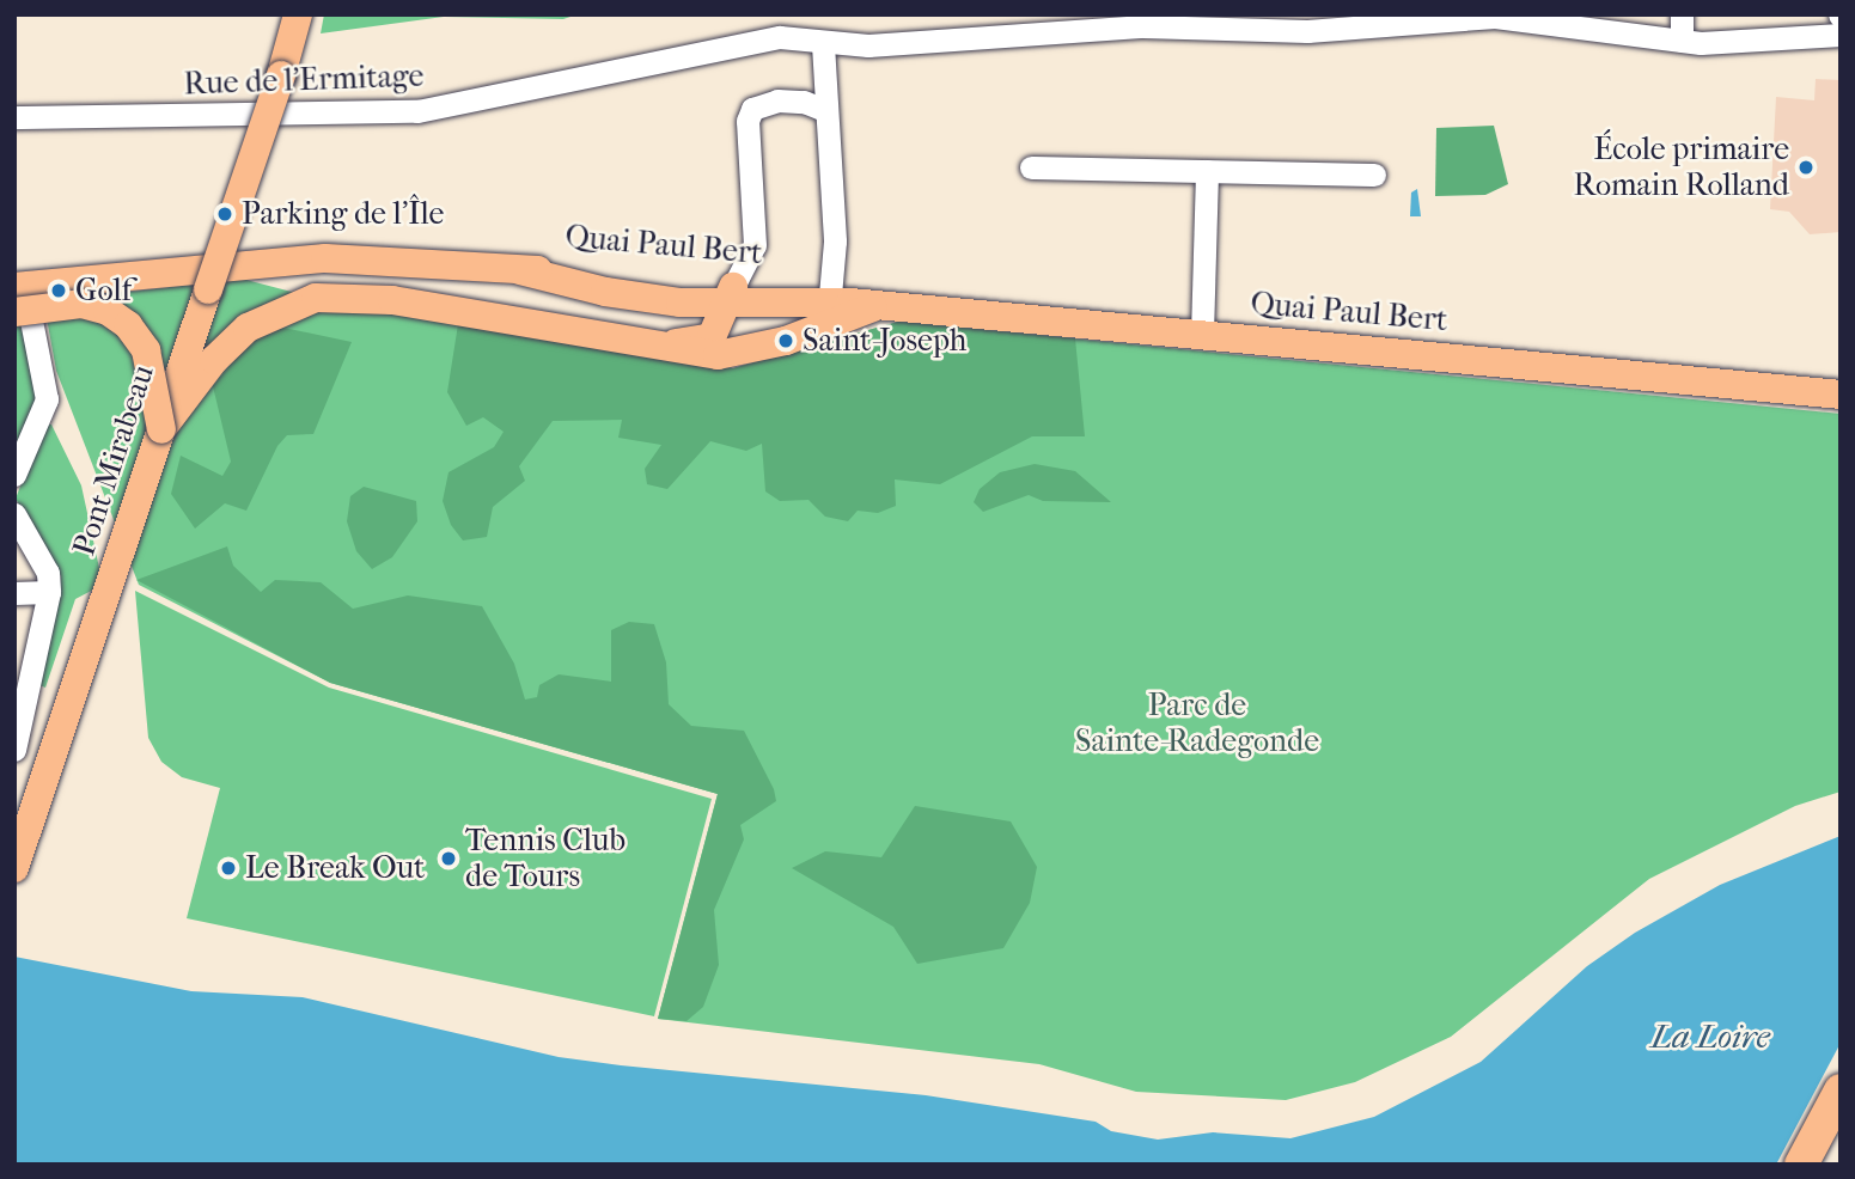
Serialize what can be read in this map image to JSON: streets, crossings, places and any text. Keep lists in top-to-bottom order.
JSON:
{
  "streets": {
    "main road": ["Quai Paul Bert", "Pont Mirabeau"],
    "street": ["Rue de l'Ermitage"]
  },
  "water": ["La Loire"],
  "parks": ["Parc de Sainte-Radegonde"],
  "places": [
    "École primaire Romain Rolland",
    "Parking de l'Île",
    "Golf",
    "Saint-Joseph",
    "Tennis Club de Tours",
    "Le Break Out"
  ]
}
